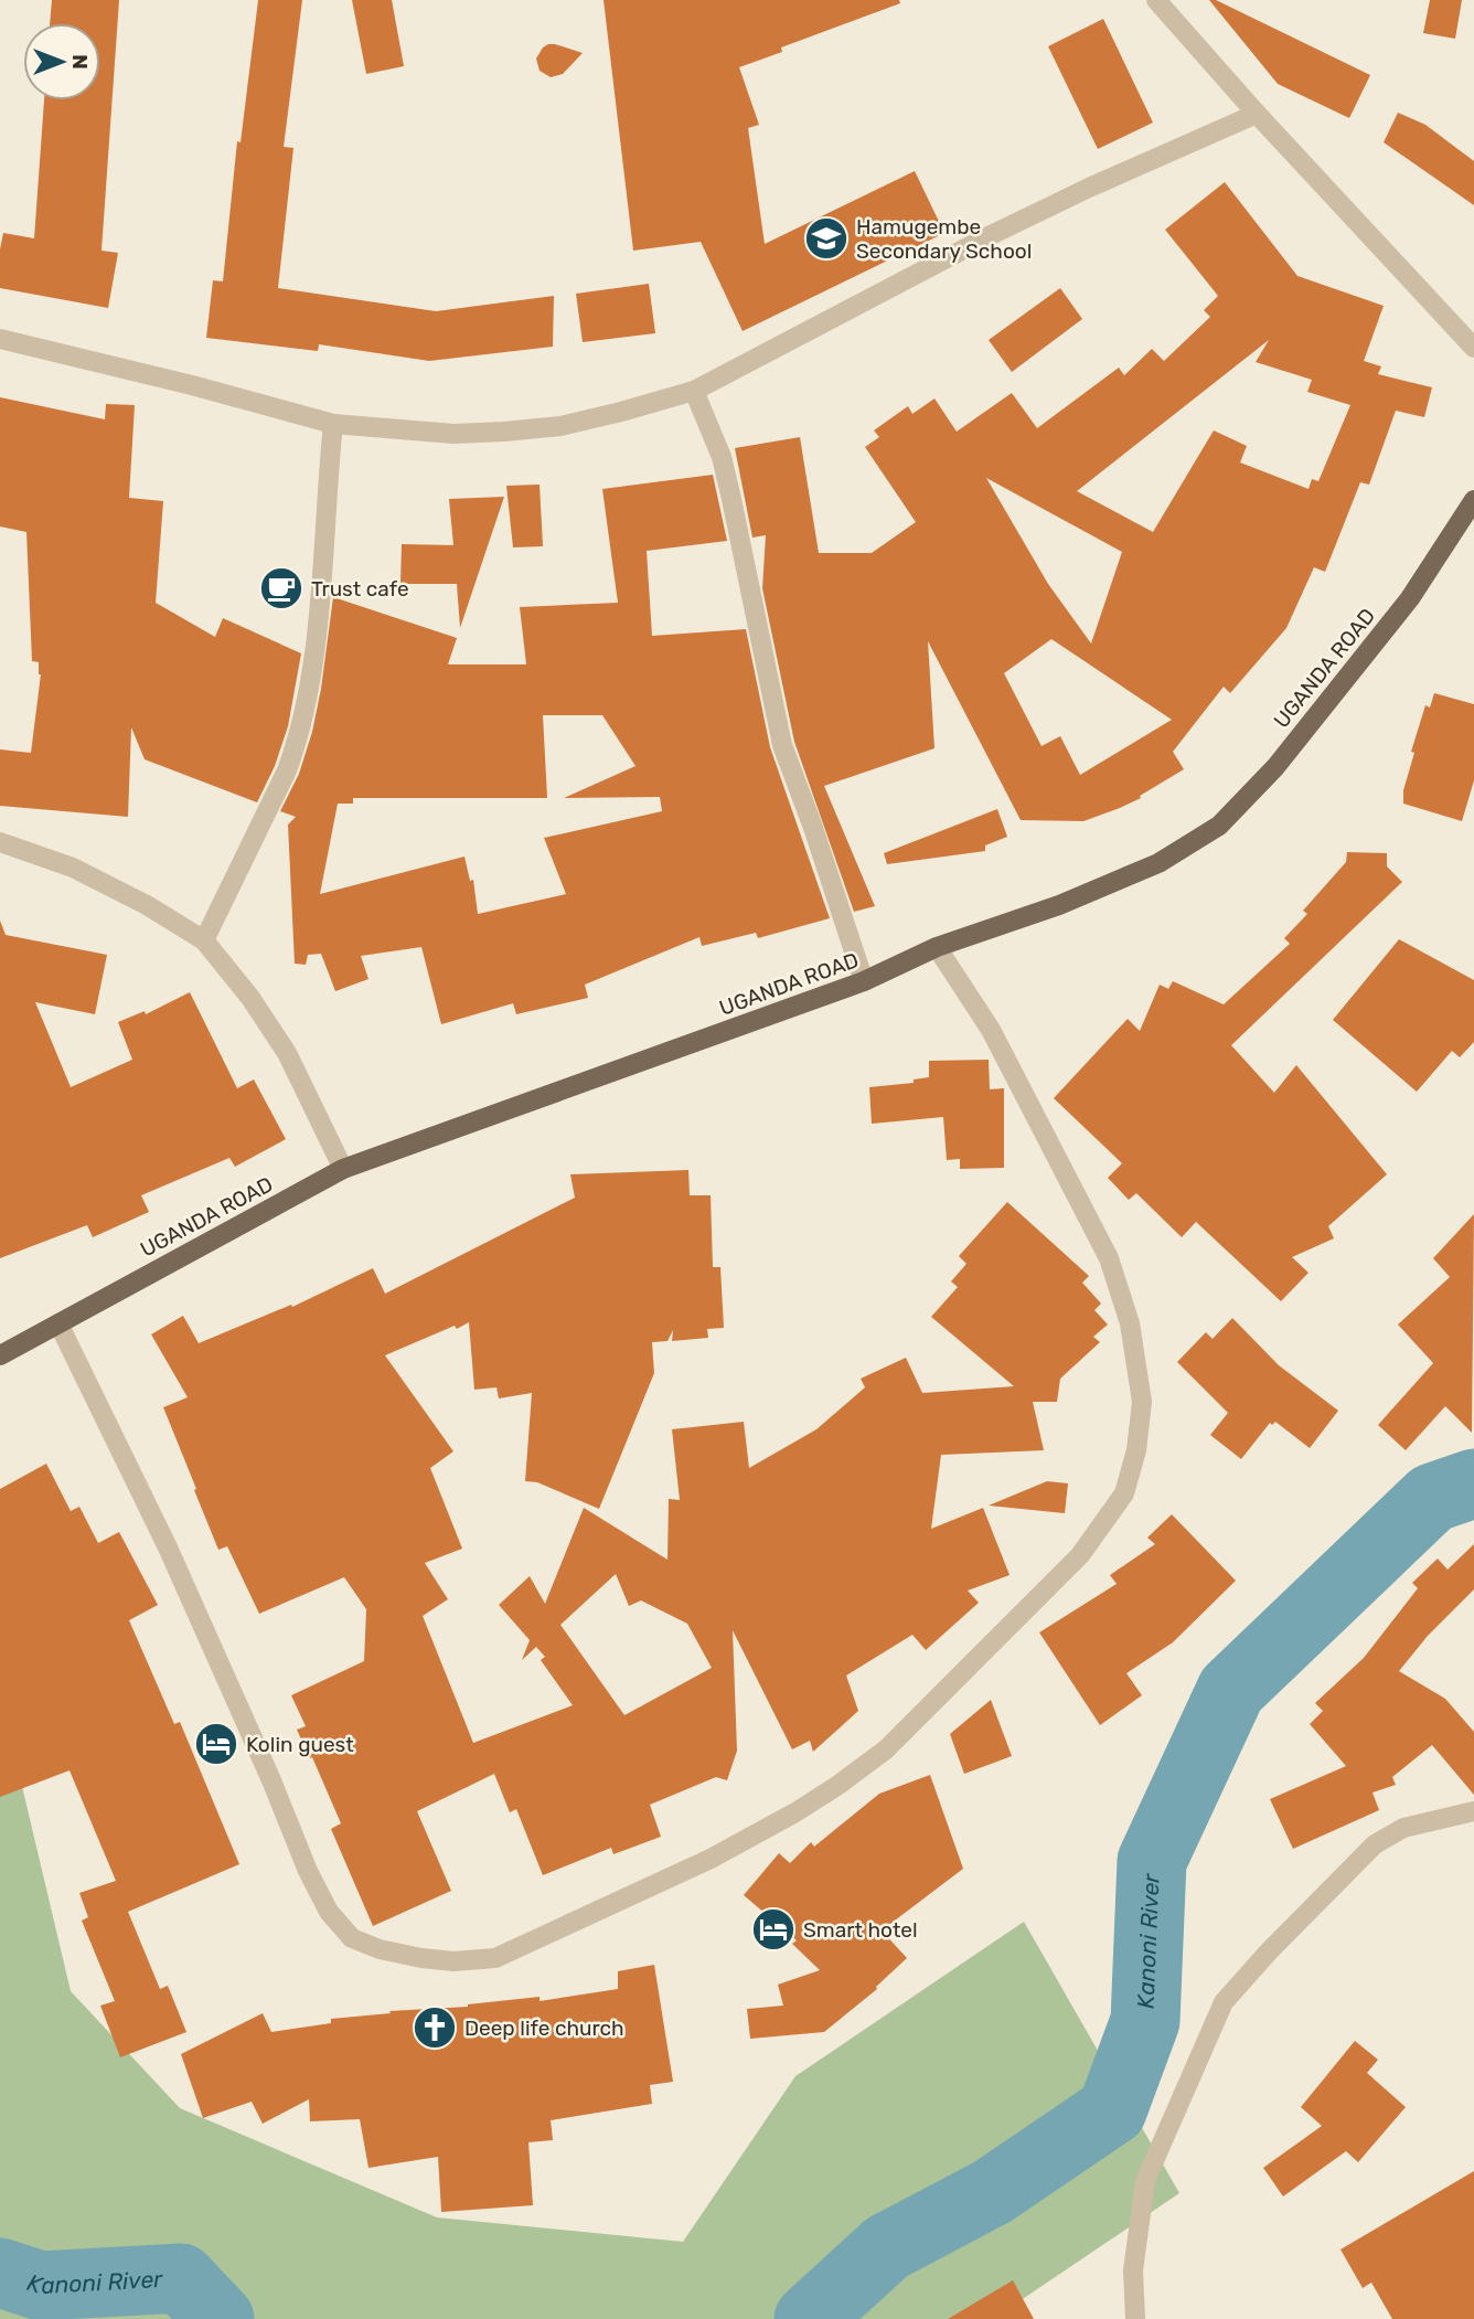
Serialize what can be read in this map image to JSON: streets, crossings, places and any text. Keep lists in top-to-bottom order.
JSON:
{
  "streets": {
    "main road": ["UGANDA ROAD"]
  },
  "water": ["Kanoni River"],
  "places": {
    "school or university": ["Hamugembe Secondary School"],
    "cafe": ["Trust cafe"],
    "hotel": ["Kolin guest", "Smart hotel"],
    "church": ["Deep life church"]
  },
  "north": "right"
}
